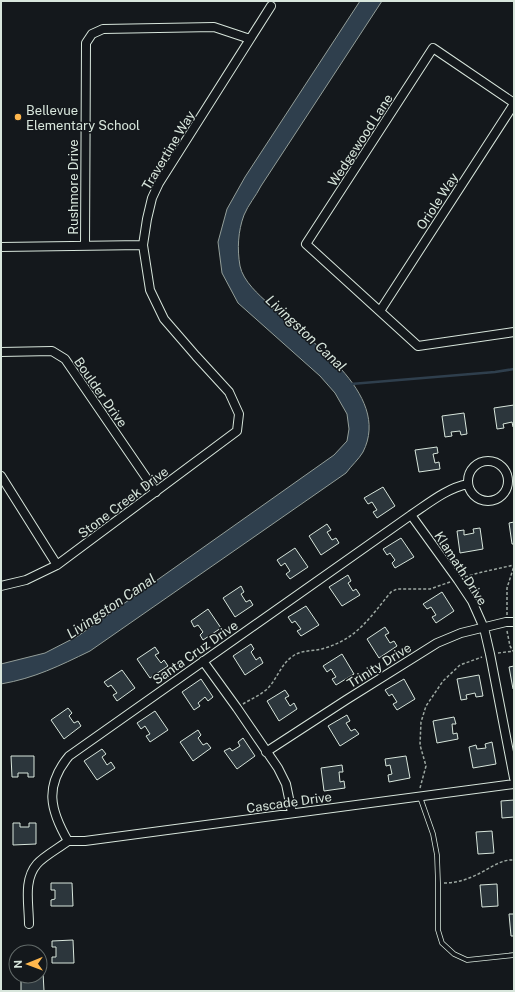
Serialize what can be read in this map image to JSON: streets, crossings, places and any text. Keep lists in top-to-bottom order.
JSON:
{
  "streets": {
    "street": [
      "Wedgewood Lane",
      "Travertine Way",
      "Rushmore Drive",
      "Oriole Way",
      "Boulder Drive",
      "Stone Creek Drive",
      "Klamath Drive",
      "Santa Cruz Drive",
      "Trinity Drive",
      "Cascade Drive"
    ]
  },
  "crossings": [
    ["Wedgewood Lane", "Oriole Way"],
    ["Travertine Way", "Rushmore Drive"],
    ["Travertine Way", "Stone Creek Drive"],
    ["Boulder Drive", "Stone Creek Drive"],
    ["Klamath Drive", "Santa Cruz Drive"],
    ["Klamath Drive", "Trinity Drive"],
    ["Santa Cruz Drive", "Cascade Drive"]
  ],
  "water": ["Livingston Canal"],
  "places": ["Bellevue Elementary School"],
  "north": "left"
}
